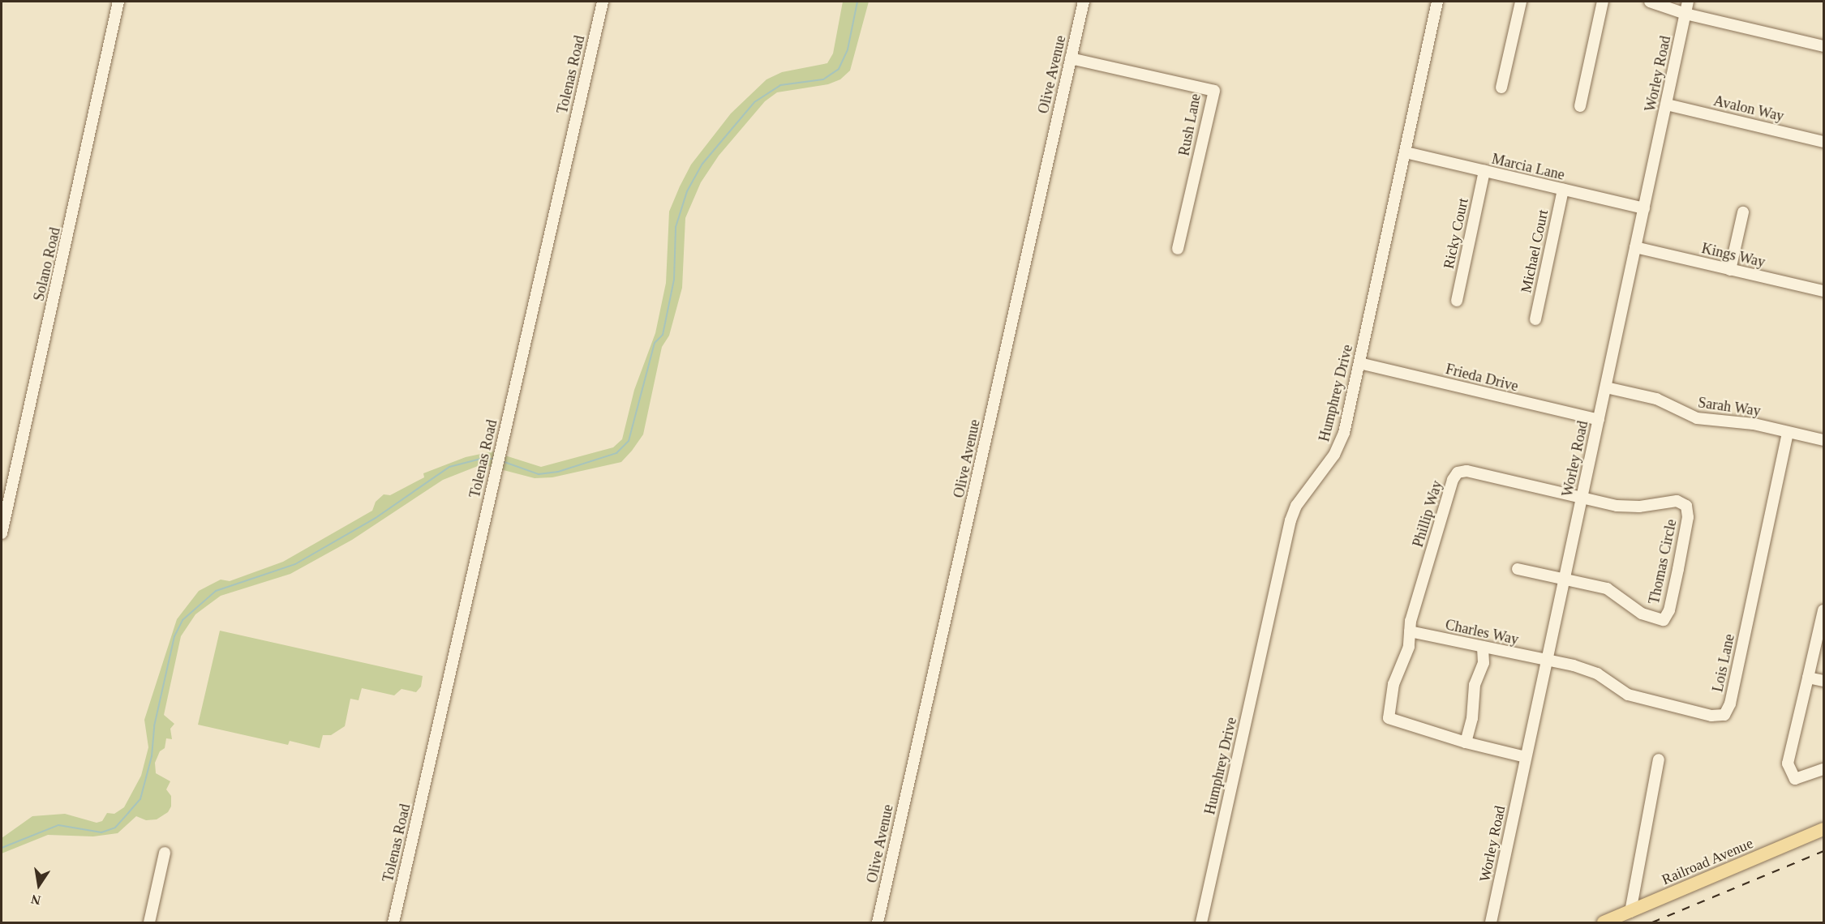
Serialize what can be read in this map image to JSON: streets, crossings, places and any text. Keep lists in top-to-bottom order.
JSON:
{
  "streets": {
    "main road": ["Railroad Avenue"],
    "street": [
      "Worley Road",
      "Tolenas Road",
      "Olive Avenue",
      "Avalon Way",
      "Rush Lane",
      "Marcia Lane",
      "Ricky Court",
      "Michael Court",
      "Kings Way",
      "Solano Road",
      "Frieda Drive",
      "Humphrey Drive",
      "Sarah Way",
      "Phillip Way",
      "Thomas Circle",
      "Charles Way",
      "Lois Lane"
    ]
  },
  "crossings": [
    ["Worley Road", "Avalon Way"],
    ["Worley Road", "Marcia Lane"],
    ["Worley Road", "Kings Way"],
    ["Worley Road", "Frieda Drive"],
    ["Worley Road", "Sarah Way"],
    ["Worley Road", "Phillip Way"],
    ["Worley Road", "Thomas Circle"],
    ["Worley Road", "Charles Way"],
    ["Worley Road", "Lois Lane"],
    ["Olive Avenue", "Rush Lane"],
    ["Marcia Lane", "Ricky Court"],
    ["Marcia Lane", "Michael Court"],
    ["Marcia Lane", "Humphrey Drive"],
    ["Frieda Drive", "Humphrey Drive"],
    ["Sarah Way", "Lois Lane"],
    ["Phillip Way", "Thomas Circle"],
    ["Phillip Way", "Charles Way"],
    ["Charles Way", "Lois Lane"]
  ],
  "north": "bottom"
}
